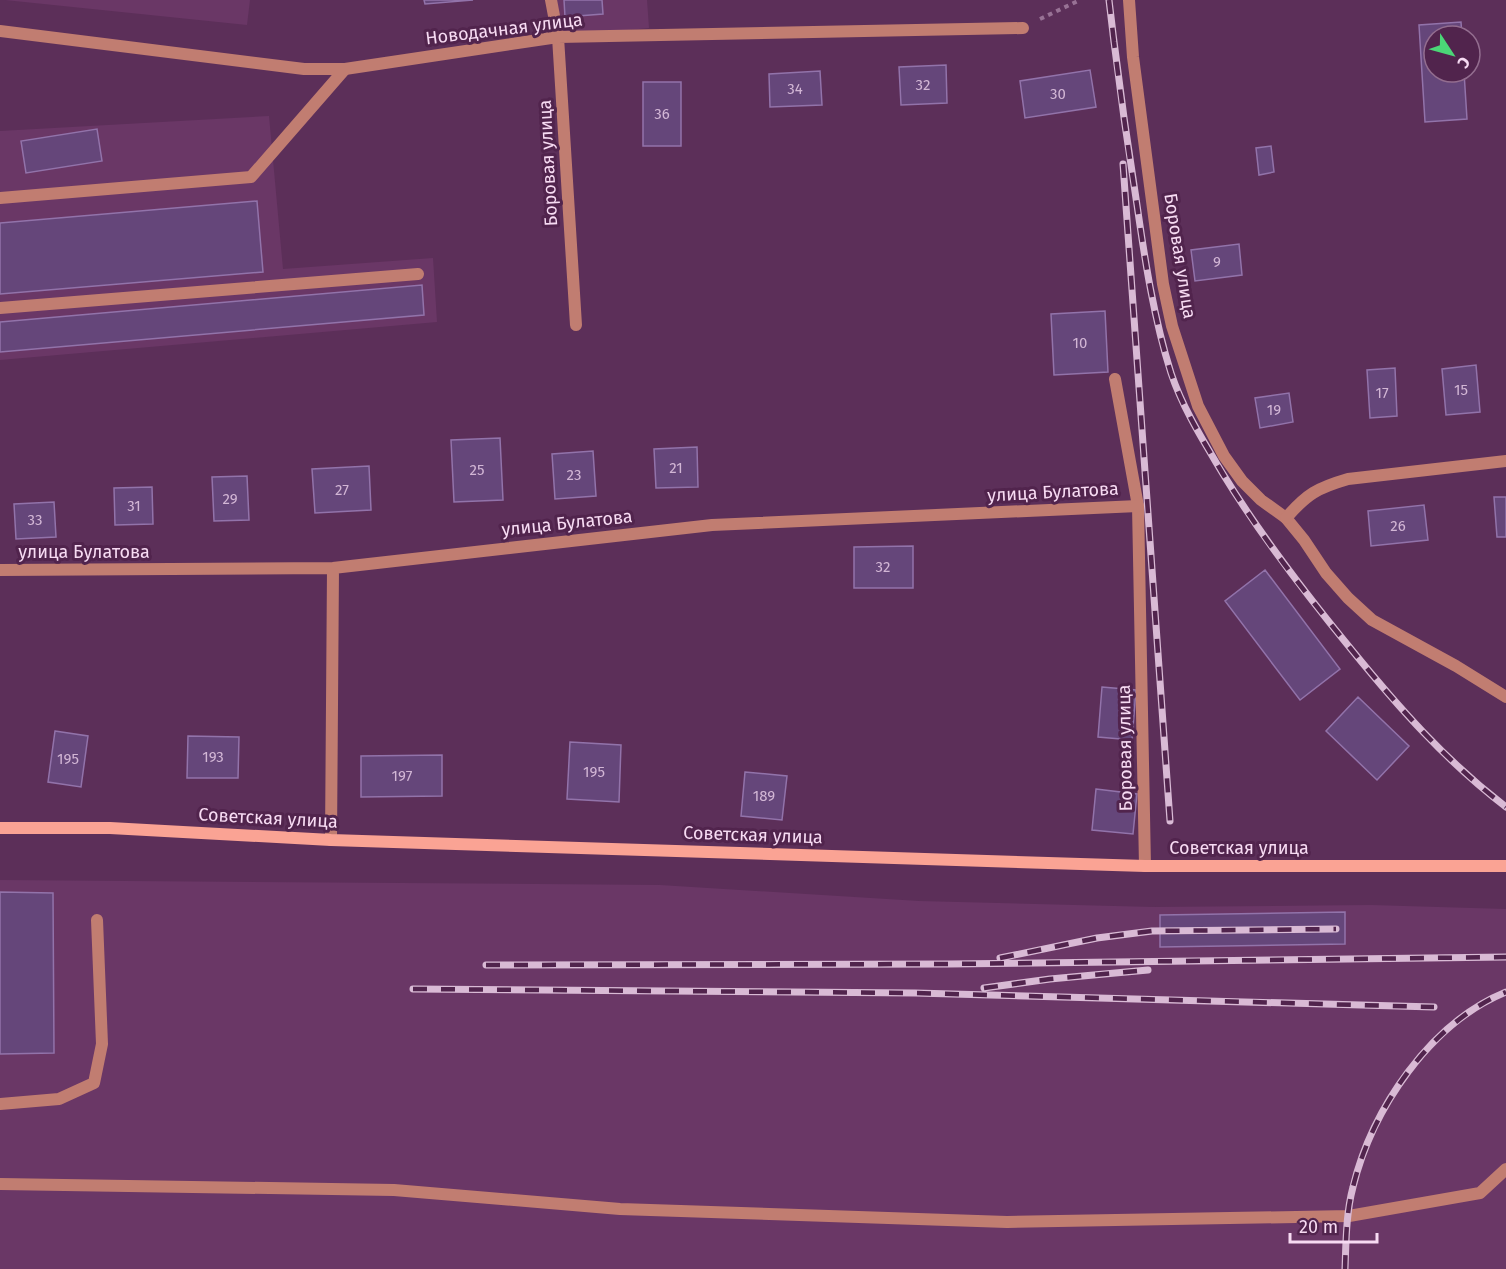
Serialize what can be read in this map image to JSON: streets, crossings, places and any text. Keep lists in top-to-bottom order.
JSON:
{
  "streets": {
    "street": [
      "Новодачная улица",
      "Боровая улица",
      "улица Булатова",
      "Советская улица"
    ]
  },
  "crossings": [
    ["Новодачная улица", "Боровая улица"],
    ["Боровая улица", "улица Булатова"],
    ["Боровая улица", "Советская улица"]
  ],
  "house_numbers": [
    "32",
    "34",
    "30",
    "36",
    "9",
    "10",
    "15",
    "17",
    "19",
    "21",
    "25",
    "23",
    "27",
    "29",
    "31",
    "33",
    "26",
    "32",
    "193",
    "195",
    "195",
    "197",
    "189"
  ],
  "scale_bar": "20 m",
  "north": "bottom right"
}
